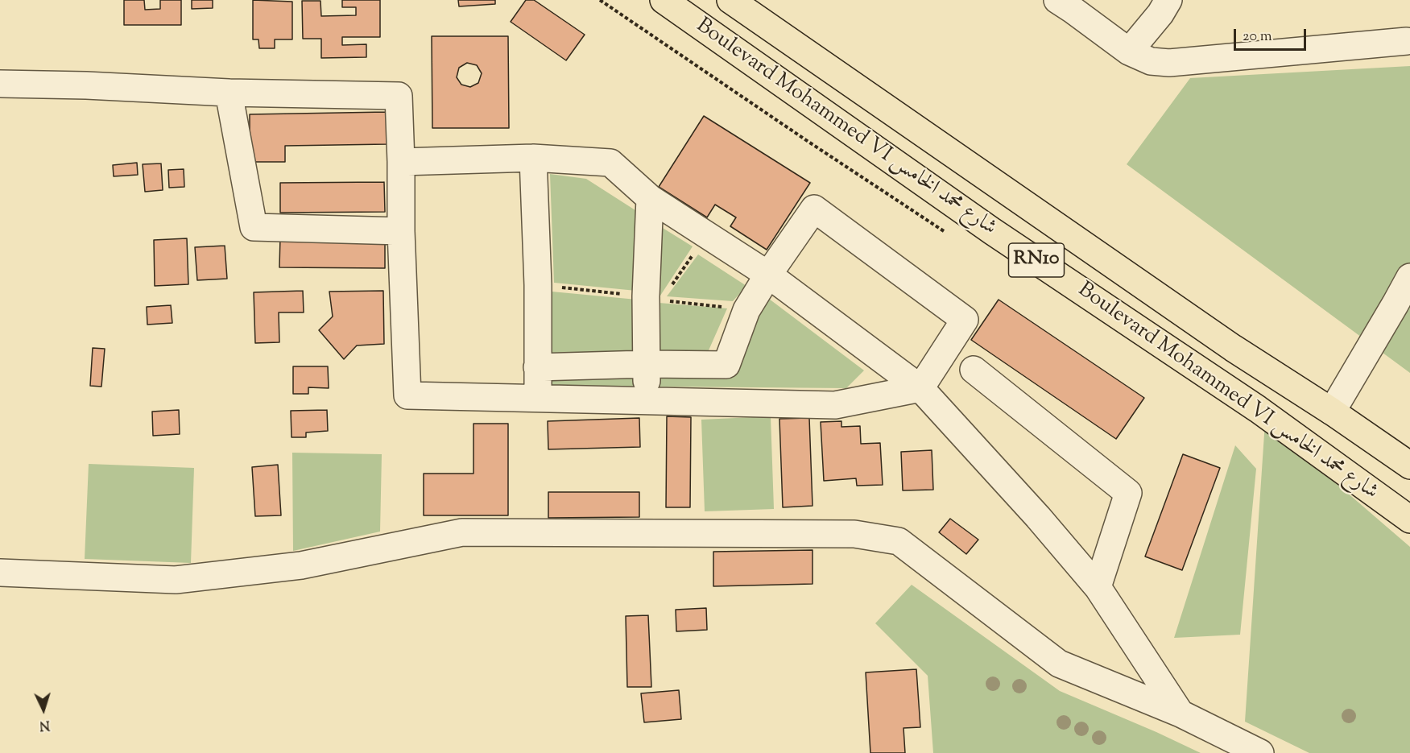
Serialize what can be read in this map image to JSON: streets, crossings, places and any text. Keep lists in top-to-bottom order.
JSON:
{
  "streets": {
    "main road": ["Boulevard Mohammed VI شارع محمد الخامس", "RN10"]
  },
  "scale_bar": "20 m",
  "north": "bottom"
}
